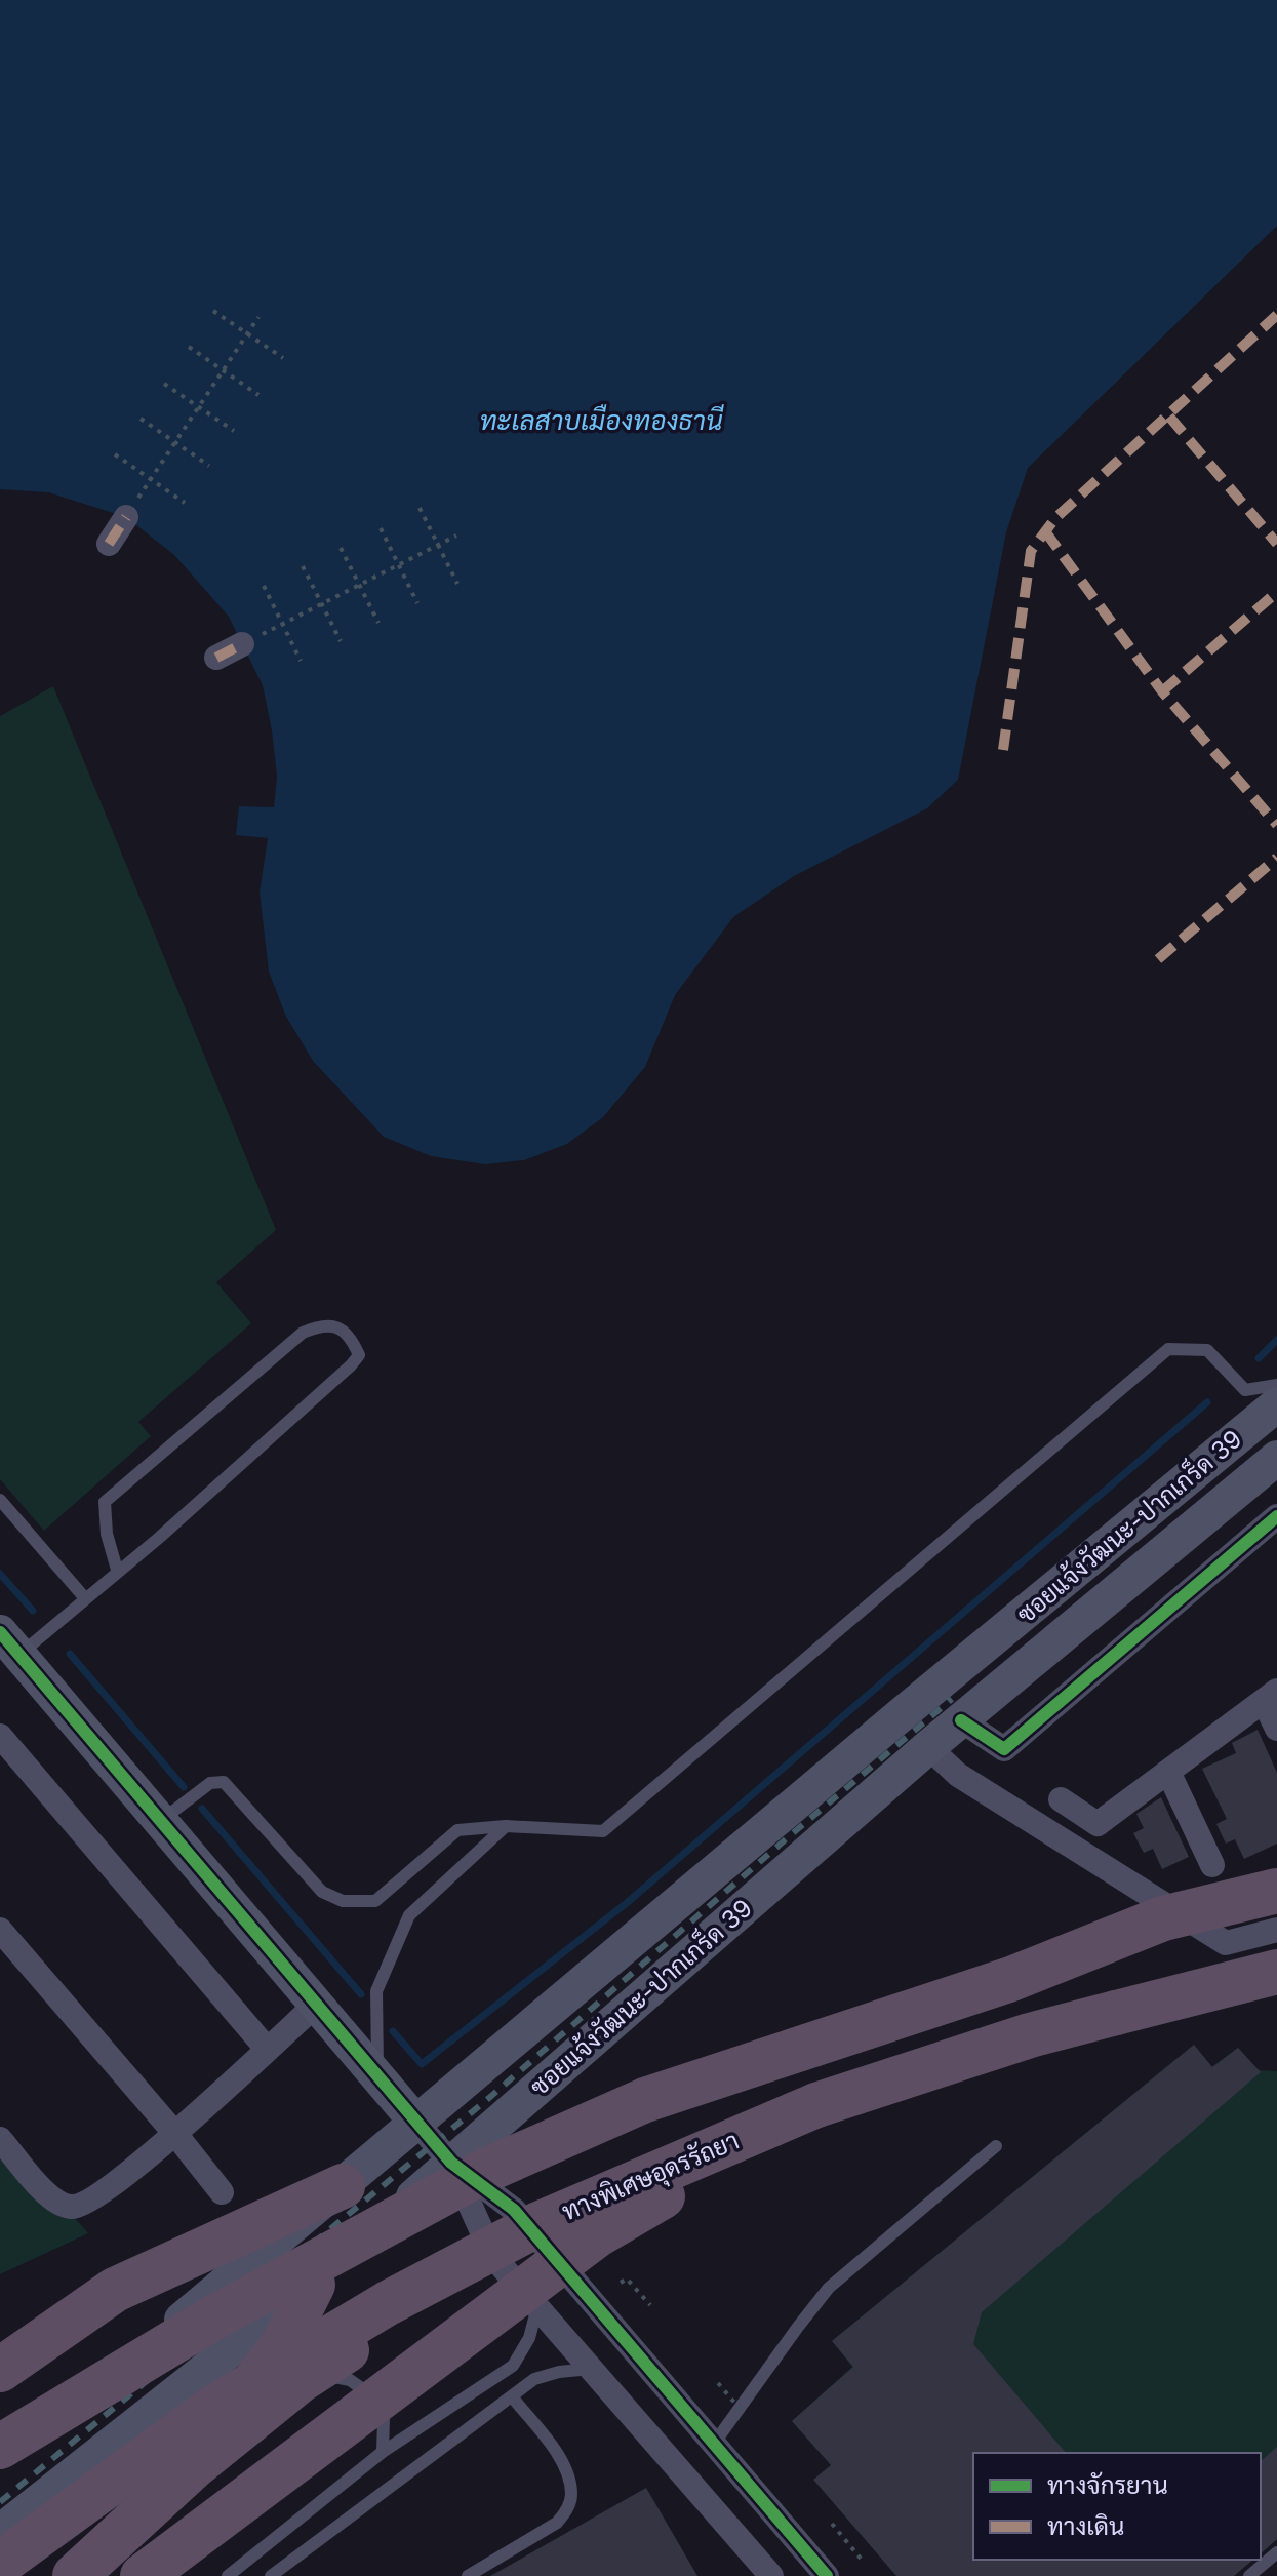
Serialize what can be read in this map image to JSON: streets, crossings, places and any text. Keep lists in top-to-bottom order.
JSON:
{
  "streets": {
    "highway": ["ทางพิเศษอุดรรัถยา"],
    "main road": ["ซอยแจ้งวัฒนะ-ปากเกร็ด 39"]
  },
  "water": ["ทะเลสาบเมืองทองธานี"],
  "legend": ["ทางจักรยาน", "ทางเดิน"]
}
